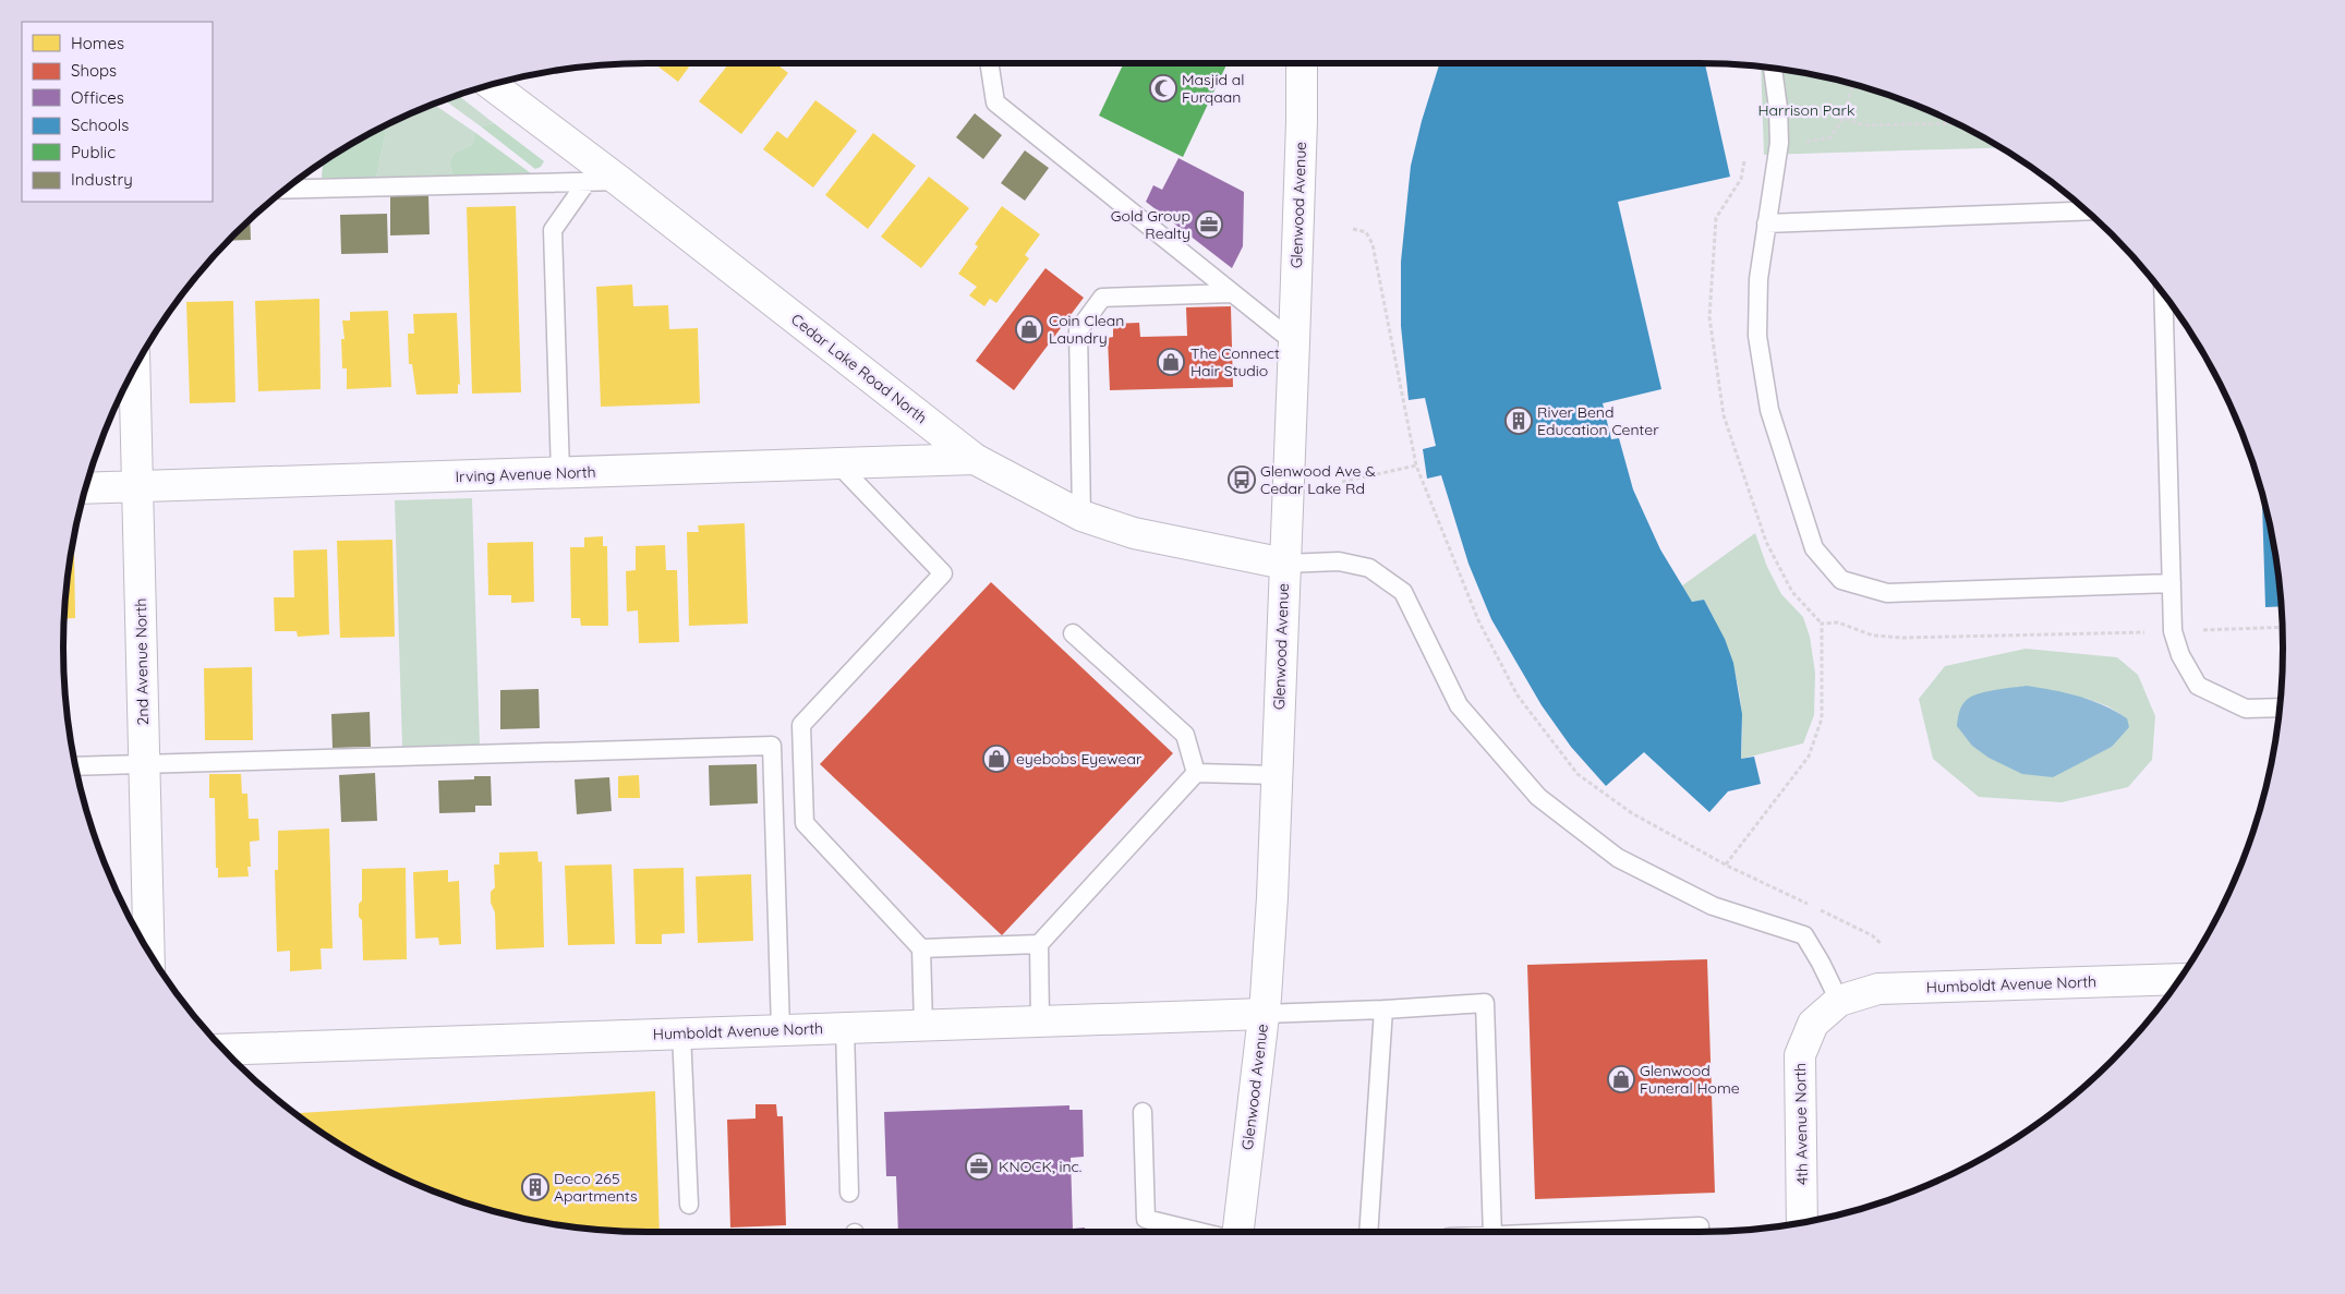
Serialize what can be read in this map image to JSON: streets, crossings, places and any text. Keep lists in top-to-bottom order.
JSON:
{
  "streets": {
    "street": [
      "Glenwood Avenue",
      "Cedar Lake Road North",
      "Irving Avenue North",
      "2nd Avenue North",
      "Humboldt Avenue North",
      "4th Avenue North"
    ]
  },
  "crossings": [
    ["Glenwood Avenue", "Cedar Lake Road North"],
    ["Glenwood Avenue", "Humboldt Avenue North"],
    ["Cedar Lake Road North", "Irving Avenue North"],
    ["Irving Avenue North", "2nd Avenue North"],
    ["Humboldt Avenue North", "4th Avenue North"]
  ],
  "parks": ["Harrison Park"],
  "places": {
    "mosque": ["Masjid al Furqaan"],
    "office": ["Gold Group Realty", "KNOCK, inc."],
    "shop": [
      "Coin Clean Laundry",
      "The Connect Hair Studio",
      "eyebobs Eyewear",
      "Glenwood Funeral Home"
    ],
    "building": ["River Bend Education Center", "Deco 265 Apartments"],
    "bus stop": ["Glenwood Ave & Cedar Lake Rd"]
  },
  "legend": [
    "Homes",
    "Shops",
    "Offices",
    "Schools",
    "Public",
    "Industry"
  ]
}
